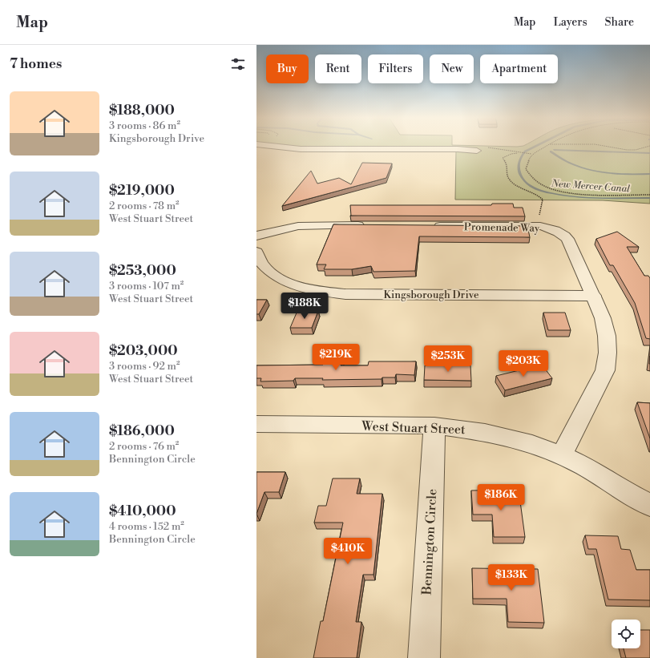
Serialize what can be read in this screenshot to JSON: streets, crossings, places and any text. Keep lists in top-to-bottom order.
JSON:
{
  "streets": {
    "street": [
      "Promenade Way",
      "Kingsborough Drive",
      "West Stuart Street",
      "Bennington Circle"
    ]
  },
  "crossings": [
    ["Promenade Way", "Kingsborough Drive"],
    ["Promenade Way", "West Stuart Street"],
    ["West Stuart Street", "Bennington Circle"]
  ],
  "water": ["New Mercer Canal"],
  "page": {
    "header": "Map",
    "nav": ["Map", "Layers", "Share"],
    "heading": "7 homes",
    "chip": [
      "Buy",
      "Rent",
      "Filters",
      "New",
      "Apartment"
    ],
    "list": [
      {
        "name": "$188,000",
        "note": "3 rooms · 86 m² · Kingsborough Drive"
      },
      {
        "name": "$219,000",
        "note": "2 rooms · 78 m² · West Stuart Street"
      },
      {
        "name": "$253,000",
        "note": "3 rooms · 107 m² · West Stuart Street"
      },
      {
        "name": "$203,000",
        "note": "3 rooms · 92 m² · West Stuart Street"
      },
      {
        "name": "$186,000",
        "note": "2 rooms · 76 m² · Bennington Circle"
      },
      {
        "name": "$410,000",
        "note": "4 rooms · 152 m² · Bennington Circle"
      }
    ],
    "price": [
      "$188K",
      "$219K",
      "$253K",
      "$203K",
      "$186K",
      "$410K",
      "$133K"
    ]
  }
}
